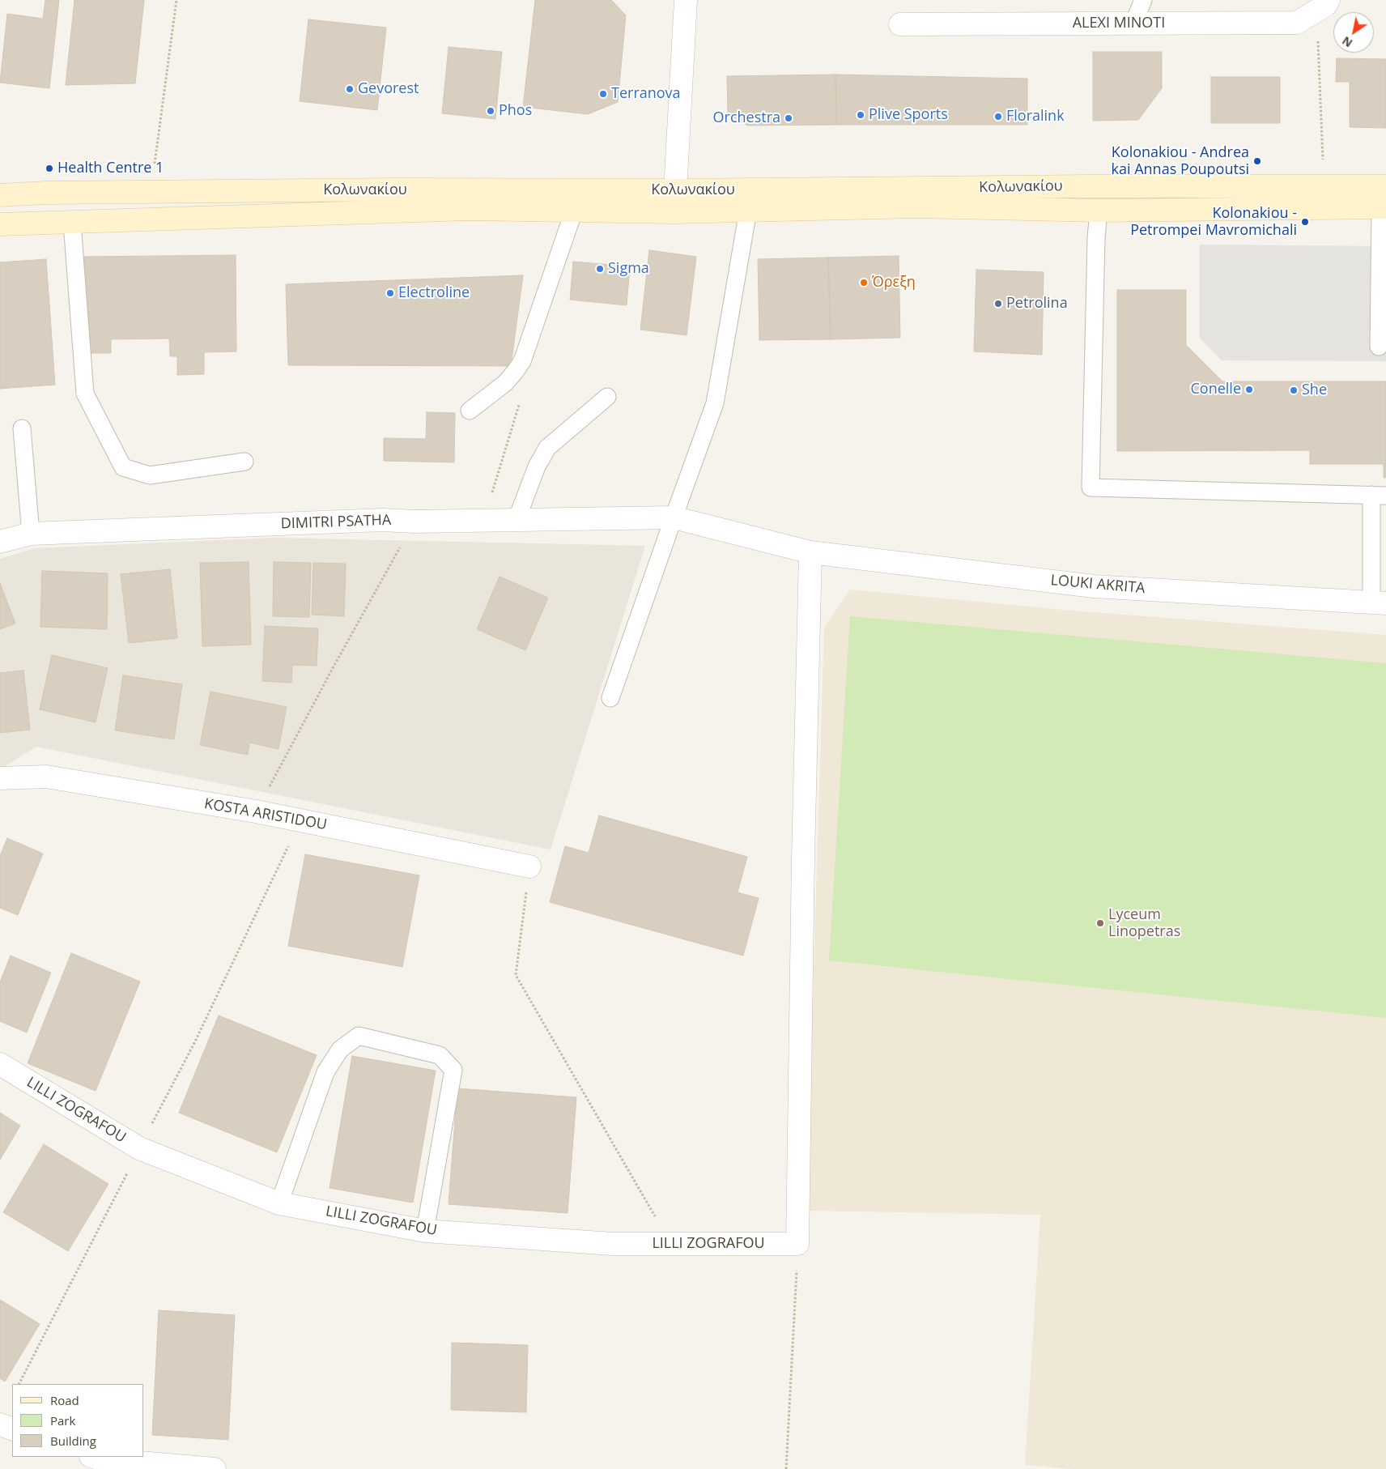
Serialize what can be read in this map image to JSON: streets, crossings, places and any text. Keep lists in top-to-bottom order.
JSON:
{
  "streets": {
    "main road": ["Κολωνακίου"],
    "street": [
      "ALEXI MINOTI",
      "DIMITRI PSATHA",
      "LOUKI AKRITA",
      "KOSTA ARISTIDOU",
      "LILLI ZOGRAFOU"
    ]
  },
  "crossings": [
    ["DIMITRI PSATHA", "LOUKI AKRITA"]
  ],
  "places": [
    "Gevorest",
    "Terranova",
    "Phos",
    "Plive Sports",
    "Floralink",
    "Orchestra",
    "Kolonakiou - Andrea kai Annas Poupoutsi",
    "Health Centre 1",
    "Kolonakiou - Petrompei Mavromichali",
    "Sigma",
    "Όρεξη",
    "Electroline",
    "Petrolina",
    "Conelle",
    "She",
    "Lyceum Linopetras"
  ],
  "legend": ["Road", "Park", "Building"],
  "north": "bottom left"
}
